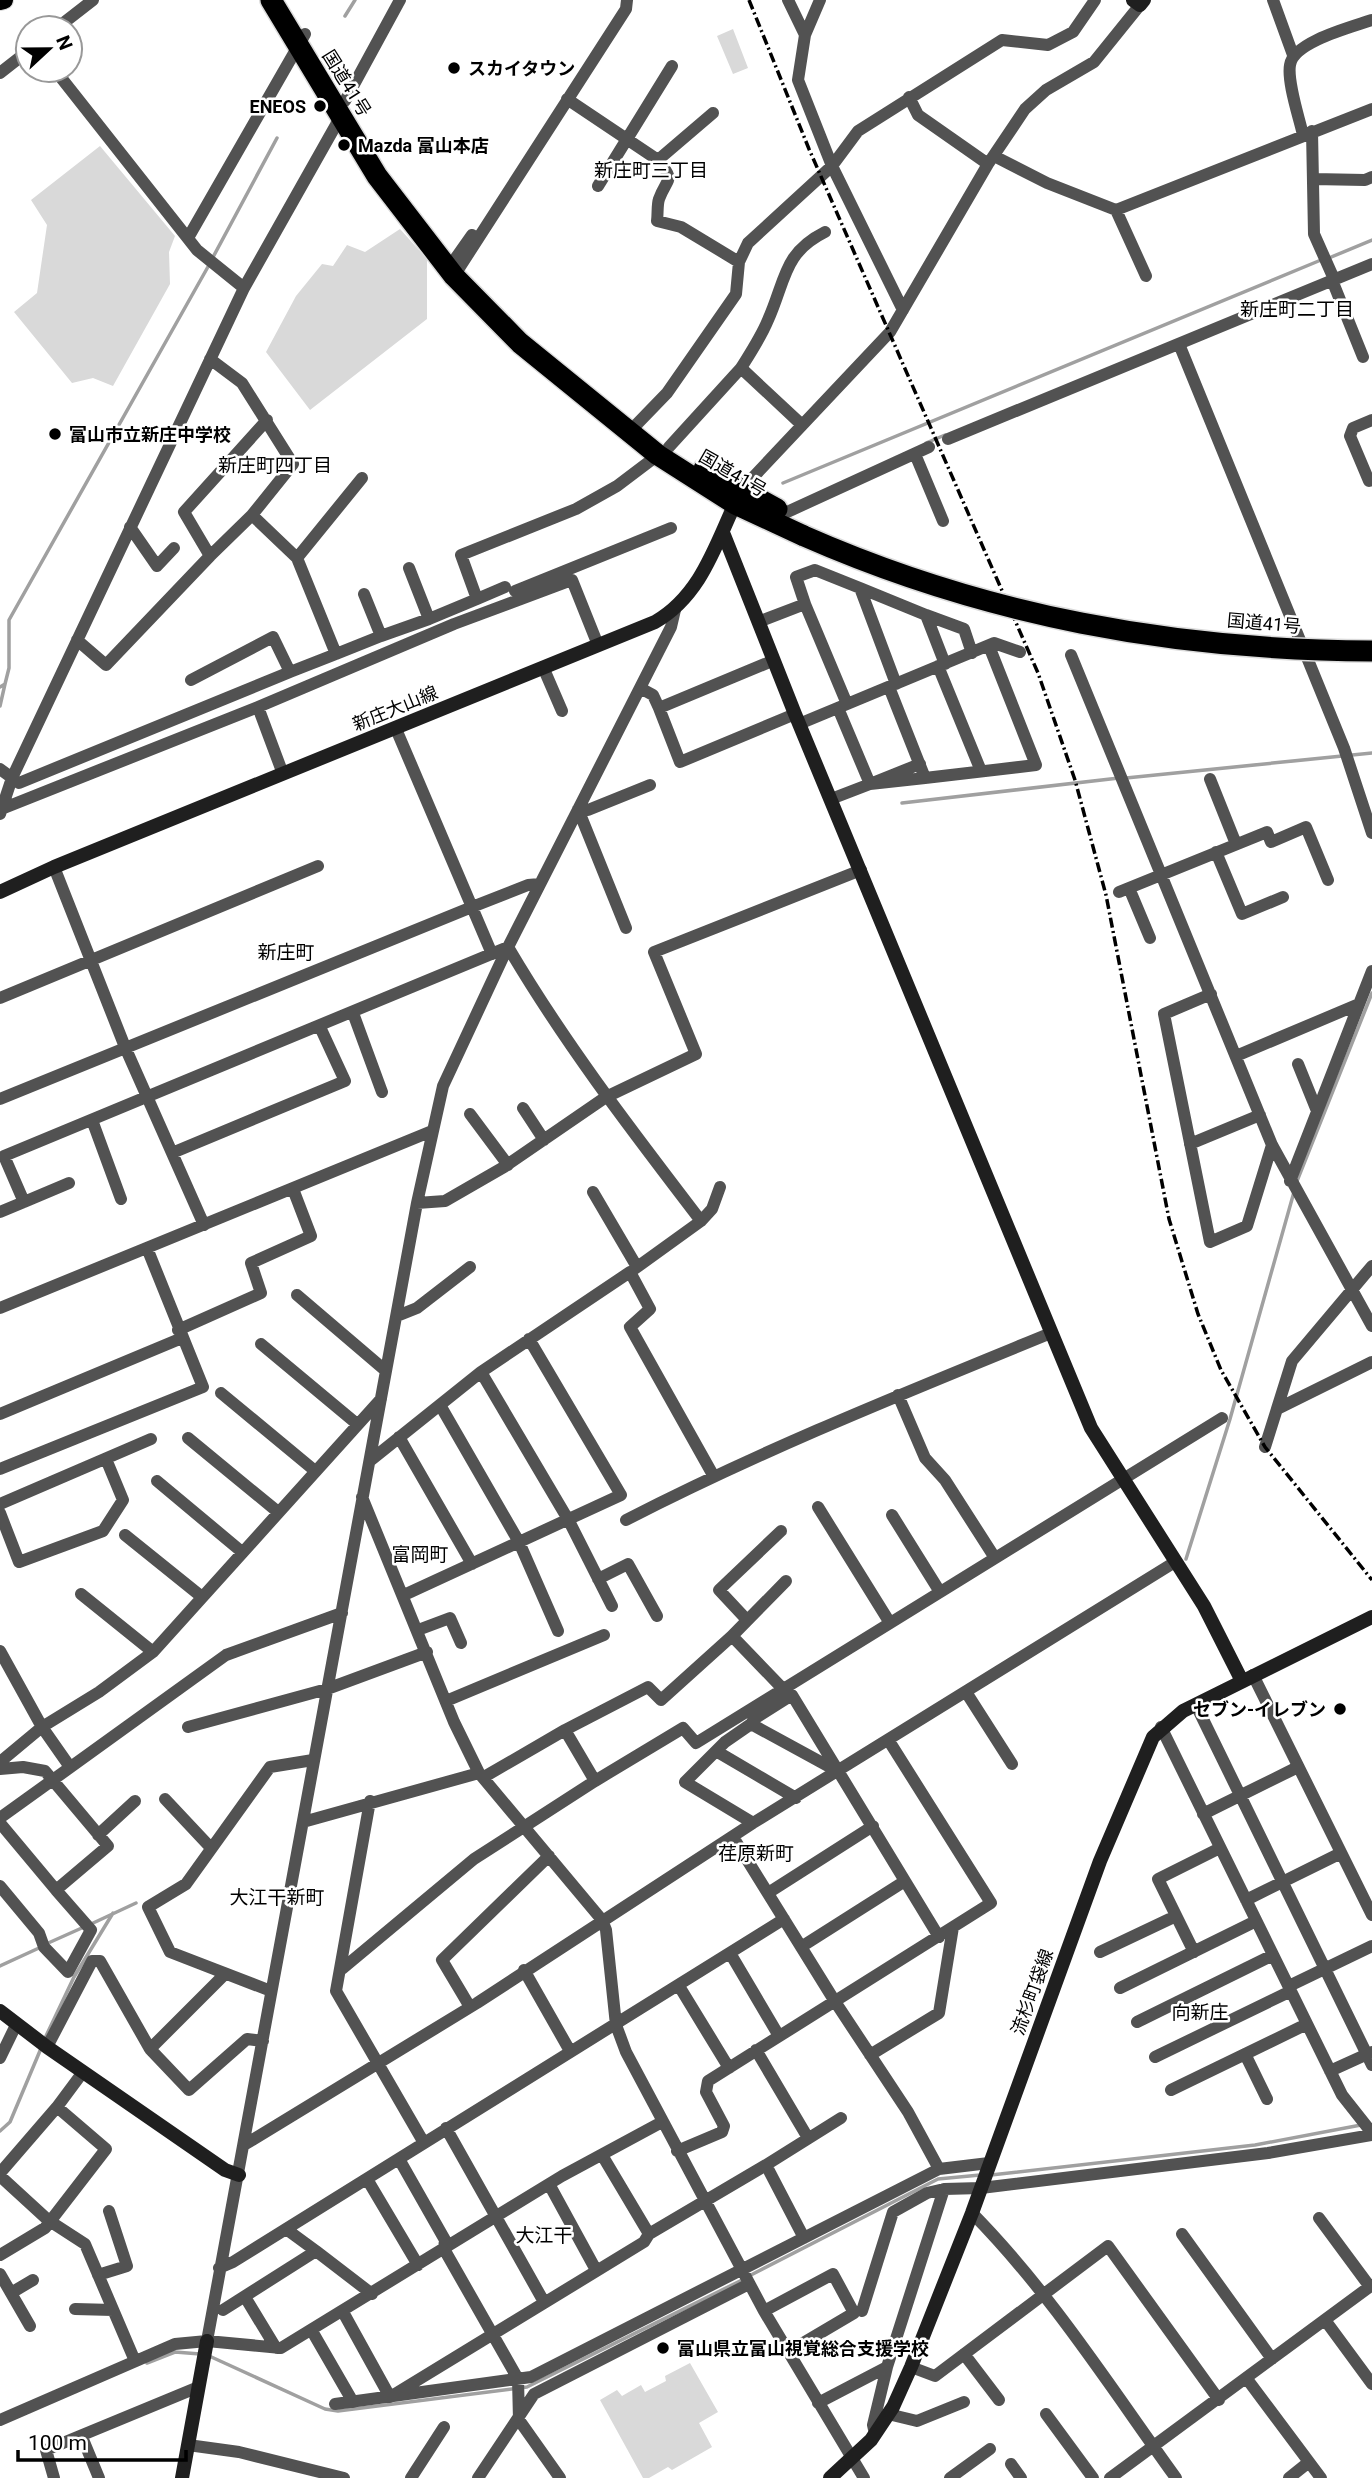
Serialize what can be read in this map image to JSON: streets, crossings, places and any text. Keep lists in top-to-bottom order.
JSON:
{
  "streets": {
    "highway": ["国道41号"],
    "main road": ["新庄大山線", "流杉町袋線"]
  },
  "districts": [
    "新庄町三丁目",
    "新庄町二丁目",
    "新庄町四丁目",
    "新庄町",
    "富岡町",
    "荏原新町",
    "大江干新町",
    "向新庄",
    "大江干"
  ],
  "places": [
    "スカイタウン",
    "ENEOS",
    "Mazda 富山本店",
    "富山市立新庄中学校",
    "セブン-イレブン",
    "富山県立富山視覚総合支援学校"
  ],
  "scale_bar": "100 m",
  "north": "right"
}
